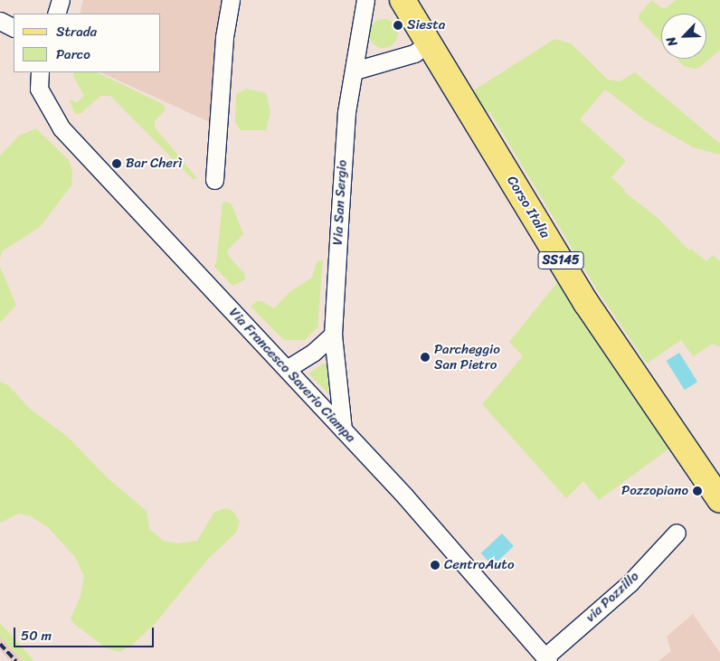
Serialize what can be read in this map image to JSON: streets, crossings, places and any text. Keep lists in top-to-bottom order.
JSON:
{
  "streets": {
    "main road": ["Corso Italia", "SS145"],
    "street": ["Via San Sergio", "Via Francesco Saverio Ciampa", "via Pozzillo"]
  },
  "crossings": [
    ["Via San Sergio", "Via Francesco Saverio Ciampa"],
    ["Via Francesco Saverio Ciampa", "via Pozzillo"]
  ],
  "places": [
    "Siesta",
    "Bar Cherì",
    "Parcheggio San Pietro",
    "Pozzopiano",
    "CentroAuto"
  ],
  "legend": ["Strada", "Parco"],
  "scale_bar": "50 m",
  "north": "bottom left"
}
